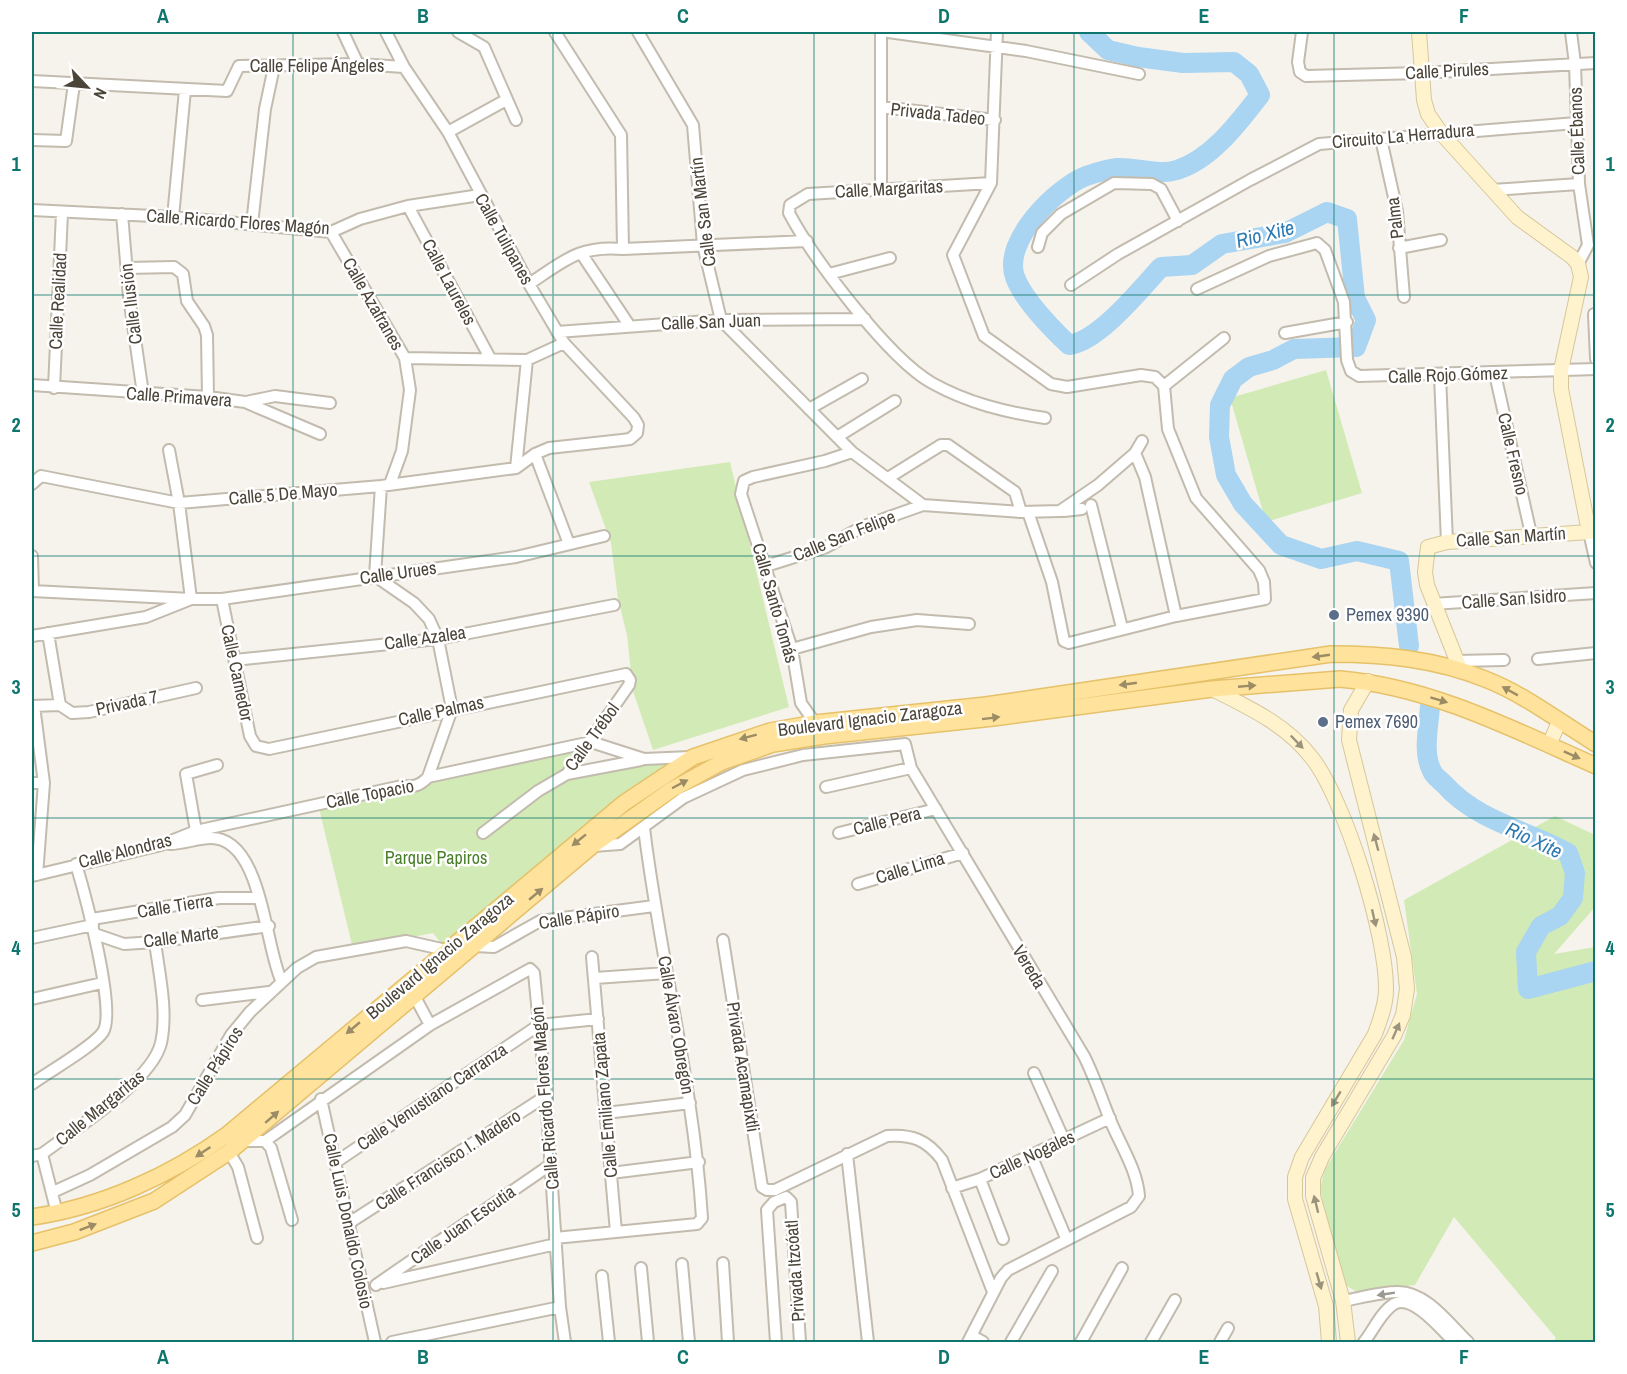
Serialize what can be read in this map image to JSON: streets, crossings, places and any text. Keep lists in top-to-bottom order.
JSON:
{
  "streets": {
    "main road": ["Boulevard Ignacio Zaragoza"],
    "street": [
      "Calle Felipe Ángeles",
      "Calle Pirules",
      "Privada Tadeo",
      "Calle Ébanos",
      "Circuito La Herradura",
      "Calle Margaritas",
      "Calle San Martín",
      "Palma",
      "Calle Ricardo Flores Magón",
      "Calle Tulipanes",
      "Calle Laureles",
      "Calle Realidad",
      "Calle Ilusión",
      "Calle Azafranes",
      "Calle San Juan",
      "Calle Rojo Gómez",
      "Calle Primavera",
      "Calle Fresno",
      "Calle 5 De Mayo",
      "Calle San Felipe",
      "Calle Urues",
      "Calle San Isidro",
      "Calle Santo Tomás",
      "Calle Azalea",
      "Calle Camedor",
      "Privada 7",
      "Calle Palmas",
      "Calle Trébol",
      "Calle Topacio",
      "Calle Pera",
      "Calle Alondras",
      "Calle Lima",
      "Calle Tierra",
      "Calle Pápiro",
      "Calle Marte",
      "Vereda",
      "Calle Álvaro Obregón",
      "Calle Pápiros",
      "Privada Acamapixtli",
      "Calle Venustiano Carranza",
      "Calle Emiliano Zapata",
      "Calle Nogales",
      "Calle Francisco I. Madero",
      "Calle Luis Donaldo Colosio",
      "Calle Juan Escutia",
      "Privada Itzcóatl"
    ]
  },
  "crossings": [
    ["Calle Felipe Ángeles", "Calle Tulipanes"],
    ["Calle Pirules", "Calle Ébanos"],
    ["Calle Ébanos", "Circuito La Herradura"],
    ["Circuito La Herradura", "Palma"],
    ["Calle Margaritas", "Calle Marte"],
    ["Calle San Martín", "Calle San Juan"],
    ["Calle San Martín", "Calle Fresno"],
    ["Calle San Martín", "Calle San Isidro"],
    ["Calle Ricardo Flores Magón", "Calle Tulipanes"],
    ["Calle Ricardo Flores Magón", "Calle Laureles"],
    ["Calle Ricardo Flores Magón", "Calle Realidad"],
    ["Calle Ricardo Flores Magón", "Calle Ilusión"],
    ["Calle Ricardo Flores Magón", "Calle Azafranes"],
    ["Calle Ricardo Flores Magón", "Calle Venustiano Carranza"],
    ["Calle Ricardo Flores Magón", "Calle Francisco I. Madero"],
    ["Calle Ricardo Flores Magón", "Calle Luis Donaldo Colosio"],
    ["Calle Ricardo Flores Magón", "Calle Juan Escutia"],
    ["Calle Tulipanes", "Calle San Juan"],
    ["Calle Tulipanes", "Calle 5 De Mayo"],
    ["Calle Realidad", "Calle Primavera"],
    ["Calle Ilusión", "Calle Primavera"],
    ["Calle Azafranes", "Calle 5 De Mayo"],
    ["Calle Azafranes", "Calle Urues"],
    ["Calle Rojo Gómez", "Calle Fresno"],
    ["Calle San Felipe", "Calle Santo Tomás"],
    ["Calle Urues", "Calle Camedor"],
    ["Calle Santo Tomás", "Boulevard Ignacio Zaragoza"],
    ["Calle Azalea", "Calle Camedor"],
    ["Calle Camedor", "Calle Palmas"],
    ["Calle Palmas", "Calle Trébol"],
    ["Boulevard Ignacio Zaragoza", "Calle Pápiro"],
    ["Boulevard Ignacio Zaragoza", "Calle Pápiros"],
    ["Calle Trébol", "Calle Topacio"],
    ["Calle Topacio", "Calle Alondras"],
    ["Calle Pera", "Vereda"],
    ["Calle Lima", "Vereda"],
    ["Calle Tierra", "Calle Marte"],
    ["Calle Pápiro", "Calle Álvaro Obregón"],
    ["Vereda", "Calle Álvaro Obregón"],
    ["Vereda", "Calle Nogales"],
    ["Calle Álvaro Obregón", "Calle Emiliano Zapata"],
    ["Calle Venustiano Carranza", "Calle Emiliano Zapata"],
    ["Calle Venustiano Carranza", "Calle Luis Donaldo Colosio"],
    ["Calle Francisco I. Madero", "Calle Luis Donaldo Colosio"]
  ],
  "water": ["Rio Xite"],
  "parks": ["Parque Papiros"],
  "places": ["Pemex 9390", "Pemex 7690"],
  "north": "bottom right",
  "grid": {
    "columns": [
      "A",
      "B",
      "C",
      "D",
      "E",
      "F"
    ],
    "rows": [
      "1",
      "2",
      "3",
      "4",
      "5"
    ]
  }
}
